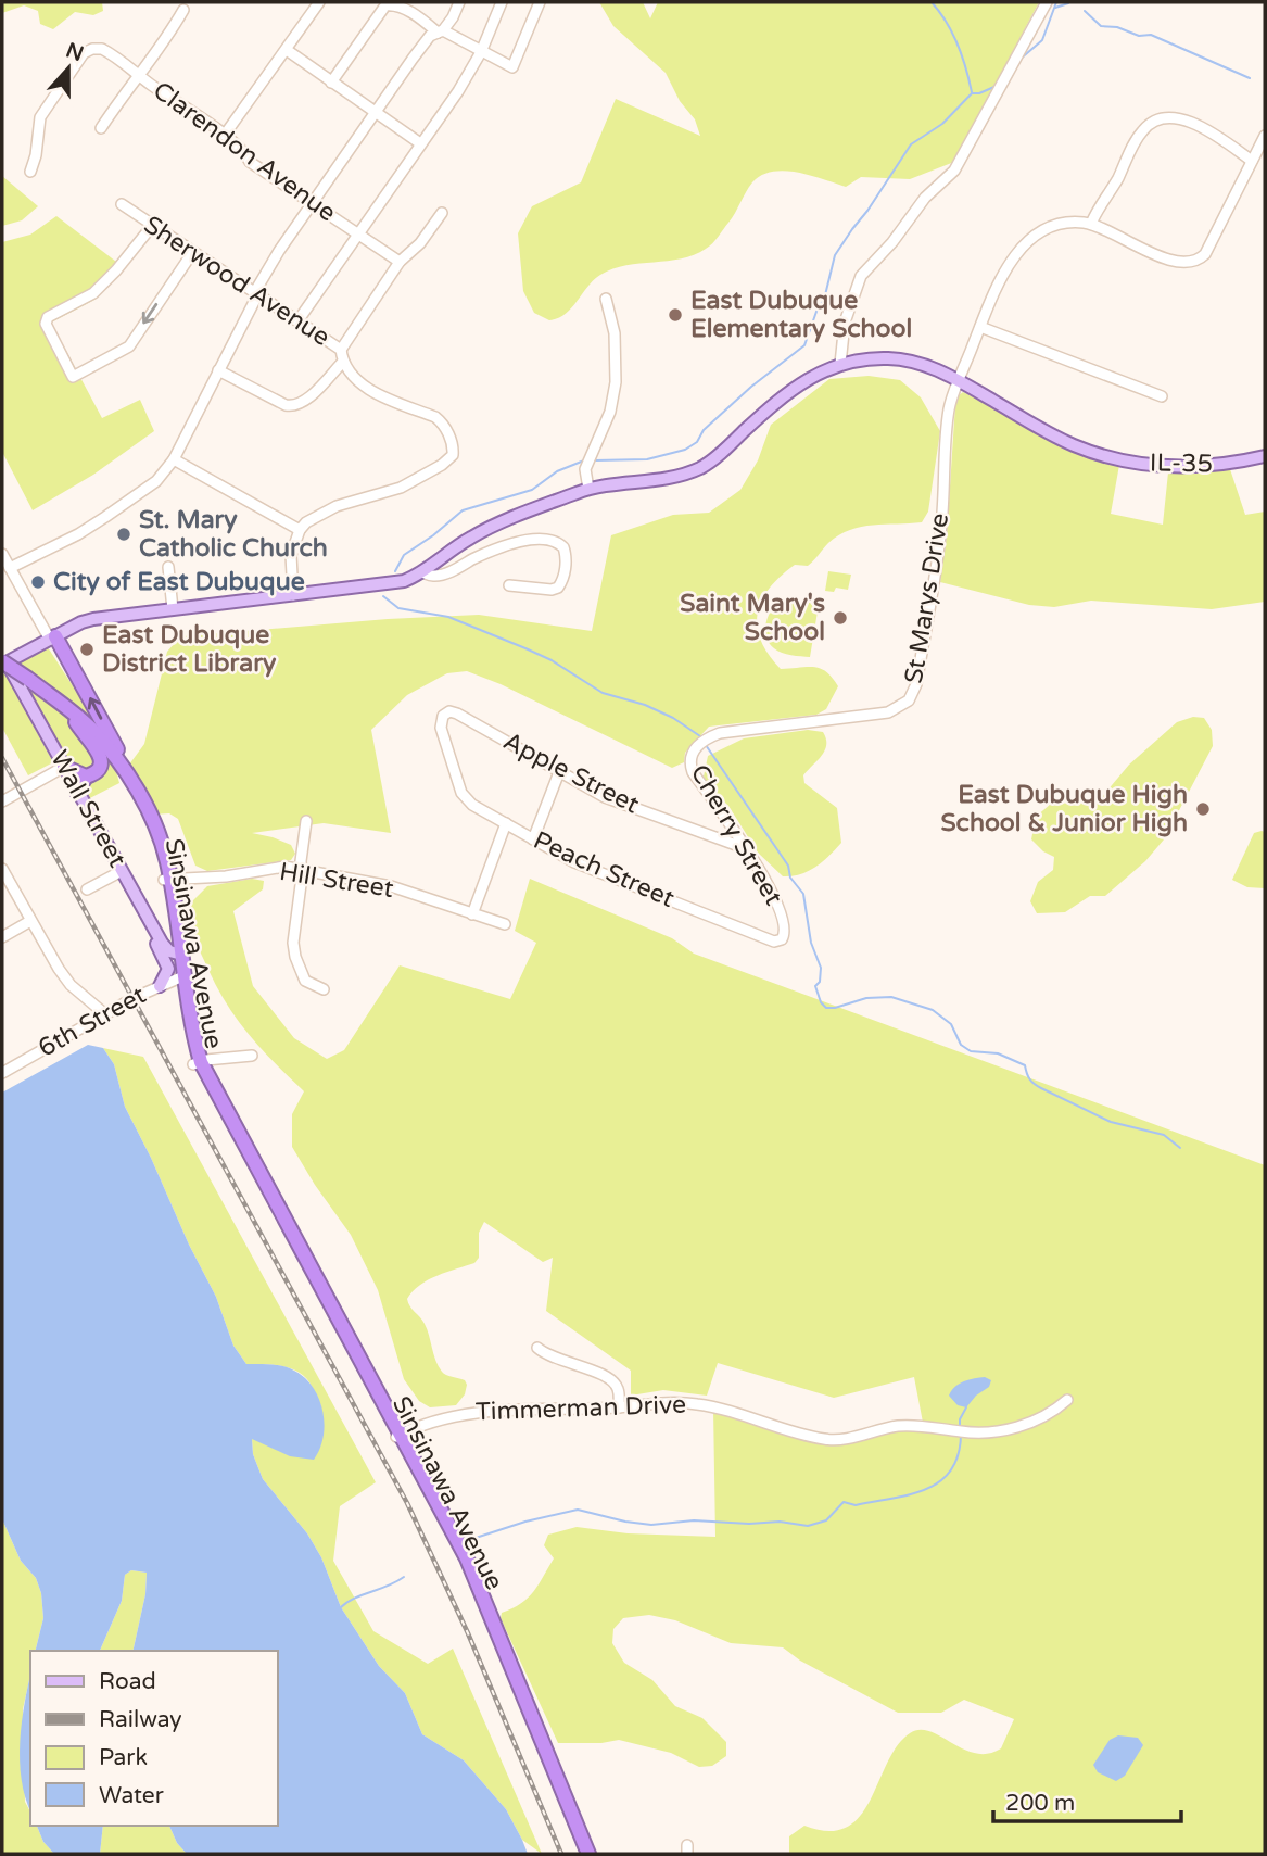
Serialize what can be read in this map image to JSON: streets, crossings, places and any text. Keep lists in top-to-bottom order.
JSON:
{
  "streets": {
    "highway": ["Sinsinawa Avenue"],
    "main road": ["IL-35", "Wall Street"],
    "street": [
      "Clarendon Avenue",
      "Sherwood Avenue",
      "St Marys Drive",
      "Apple Street",
      "Cherry Street",
      "Peach Street",
      "Hill Street",
      "6th Street",
      "Timmerman Drive"
    ]
  },
  "crossings": [
    ["IL-35", "St Marys Drive"],
    ["IL-35", "Wall Street"],
    ["St Marys Drive", "Cherry Street"],
    ["Apple Street", "Cherry Street"],
    ["Apple Street", "Peach Street"],
    ["Wall Street", "Sinsinawa Avenue"],
    ["Cherry Street", "Peach Street"],
    ["Hill Street", "Sinsinawa Avenue"],
    ["Sinsinawa Avenue", "6th Street"],
    ["Sinsinawa Avenue", "Timmerman Drive"]
  ],
  "places": [
    "East Dubuque Elementary School",
    "St. Mary Catholic Church",
    "City of East Dubuque",
    "Saint Mary's School",
    "East Dubuque District Library",
    "East Dubuque High School & Junior High"
  ],
  "legend": [
    "Road",
    "Railway",
    "Park",
    "Water"
  ],
  "scale_bar": "200 m",
  "north": "top"
}
